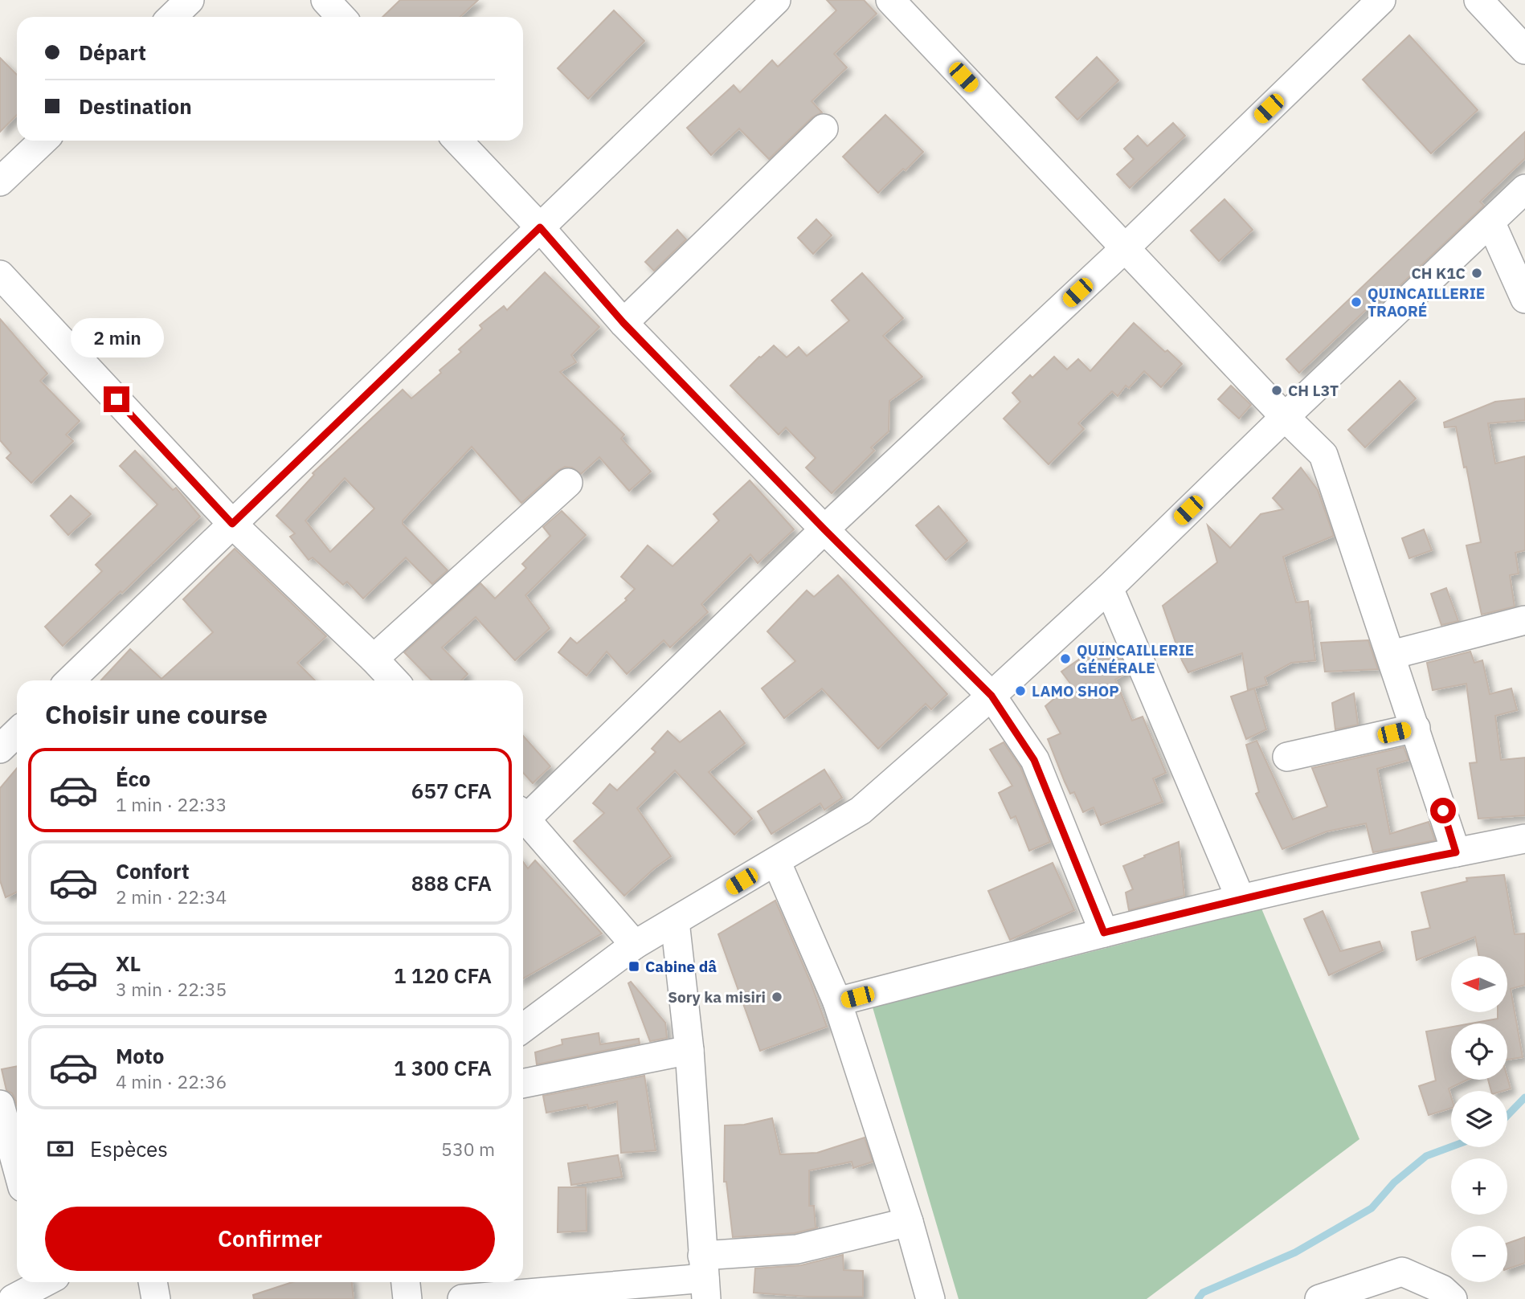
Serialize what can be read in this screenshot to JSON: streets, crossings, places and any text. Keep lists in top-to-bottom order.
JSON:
{
  "places": {
    "other": [
      "CH K1C",
      "QUINCAILLERIE TRAORÉ",
      "CH L3T",
      "QUINCAILLERIE GÉNÉRALE",
      "LAMO SHOP",
      "Sory ka misiri"
    ],
    "transit": ["Cabine dâ"]
  },
  "north": "left",
  "page": {
    "banner": ["Départ", "Destination"],
    "bubble": "2 min",
    "heading": "Choisir une course",
    "list": [
      {
        "name": "Éco",
        "note": "1 min · 22:33",
        "value": "657 CFA"
      },
      {
        "name": "Confort",
        "note": "2 min · 22:34",
        "value": "888 CFA"
      },
      {
        "name": "XL",
        "note": "3 min · 22:35",
        "value": "1 120 CFA"
      },
      {
        "name": "Moto",
        "note": "4 min · 22:36",
        "value": "1 300 CFA"
      }
    ],
    "map_buttons": ["+", "−"],
    "pay": ["Espèces", "530 m"],
    "buttons": "Confirmer"
  }
}
